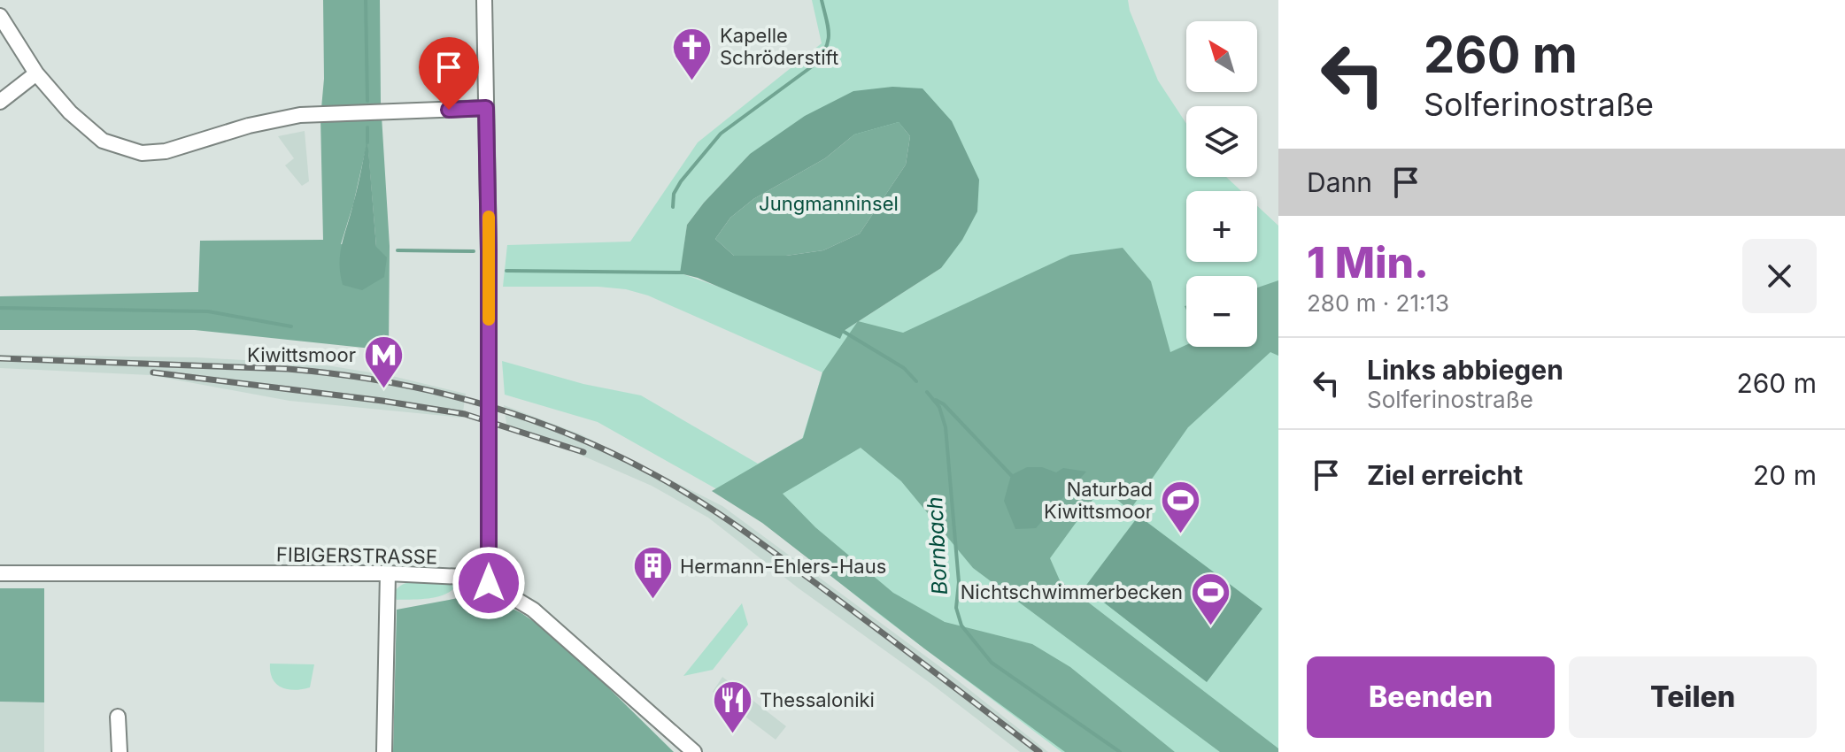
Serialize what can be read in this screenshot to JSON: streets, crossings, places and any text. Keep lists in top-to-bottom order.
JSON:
{
  "streets": {
    "street": ["FIBIGERSTRASSE"]
  },
  "water": ["Bornbach"],
  "parks": ["Jungmanninsel"],
  "places": {
    "church": ["Kapelle Schröderstift"],
    "metro station": ["Kiwittsmoor"],
    "sports": ["Naturbad Kiwittsmoor", "Nichtschwimmerbecken"],
    "building": ["Hermann-Ehlers-Haus"],
    "restaurant": ["Thessaloniki"]
  },
  "north": "top left",
  "page": {
    "turn": ["260 m", "Solferinostraße"],
    "map_buttons": ["+", "−"],
    "then": "Dann",
    "heading": ["1 Min.", "280 m · 21:13"],
    "list": [
      {
        "name": "Links abbiegen",
        "note": "Solferinostraße",
        "value": "260 m"
      },
      {
        "name": "Ziel erreicht",
        "value": "20 m"
      }
    ],
    "buttons": ["Beenden", "Teilen"]
  }
}
